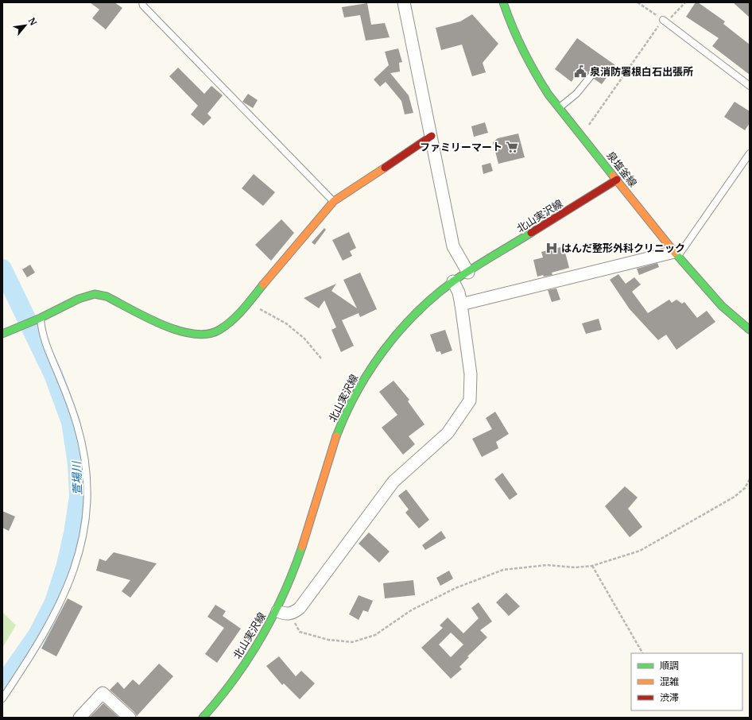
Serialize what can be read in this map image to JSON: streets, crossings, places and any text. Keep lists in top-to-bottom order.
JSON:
{
  "streets": {
    "street": ["泉塩釜線", "北山実沢線"]
  },
  "crossings": [
    ["泉塩釜線", "北山実沢線"]
  ],
  "water": ["萱場川"],
  "places": {
    "public building": ["泉消防署根白石出張所"],
    "supermarket": ["ファミリーマート"],
    "hospital": ["はんだ整形外科クリニック"]
  },
  "legend": ["順調", "混雑", "渋滞"],
  "north": "top right"
}
